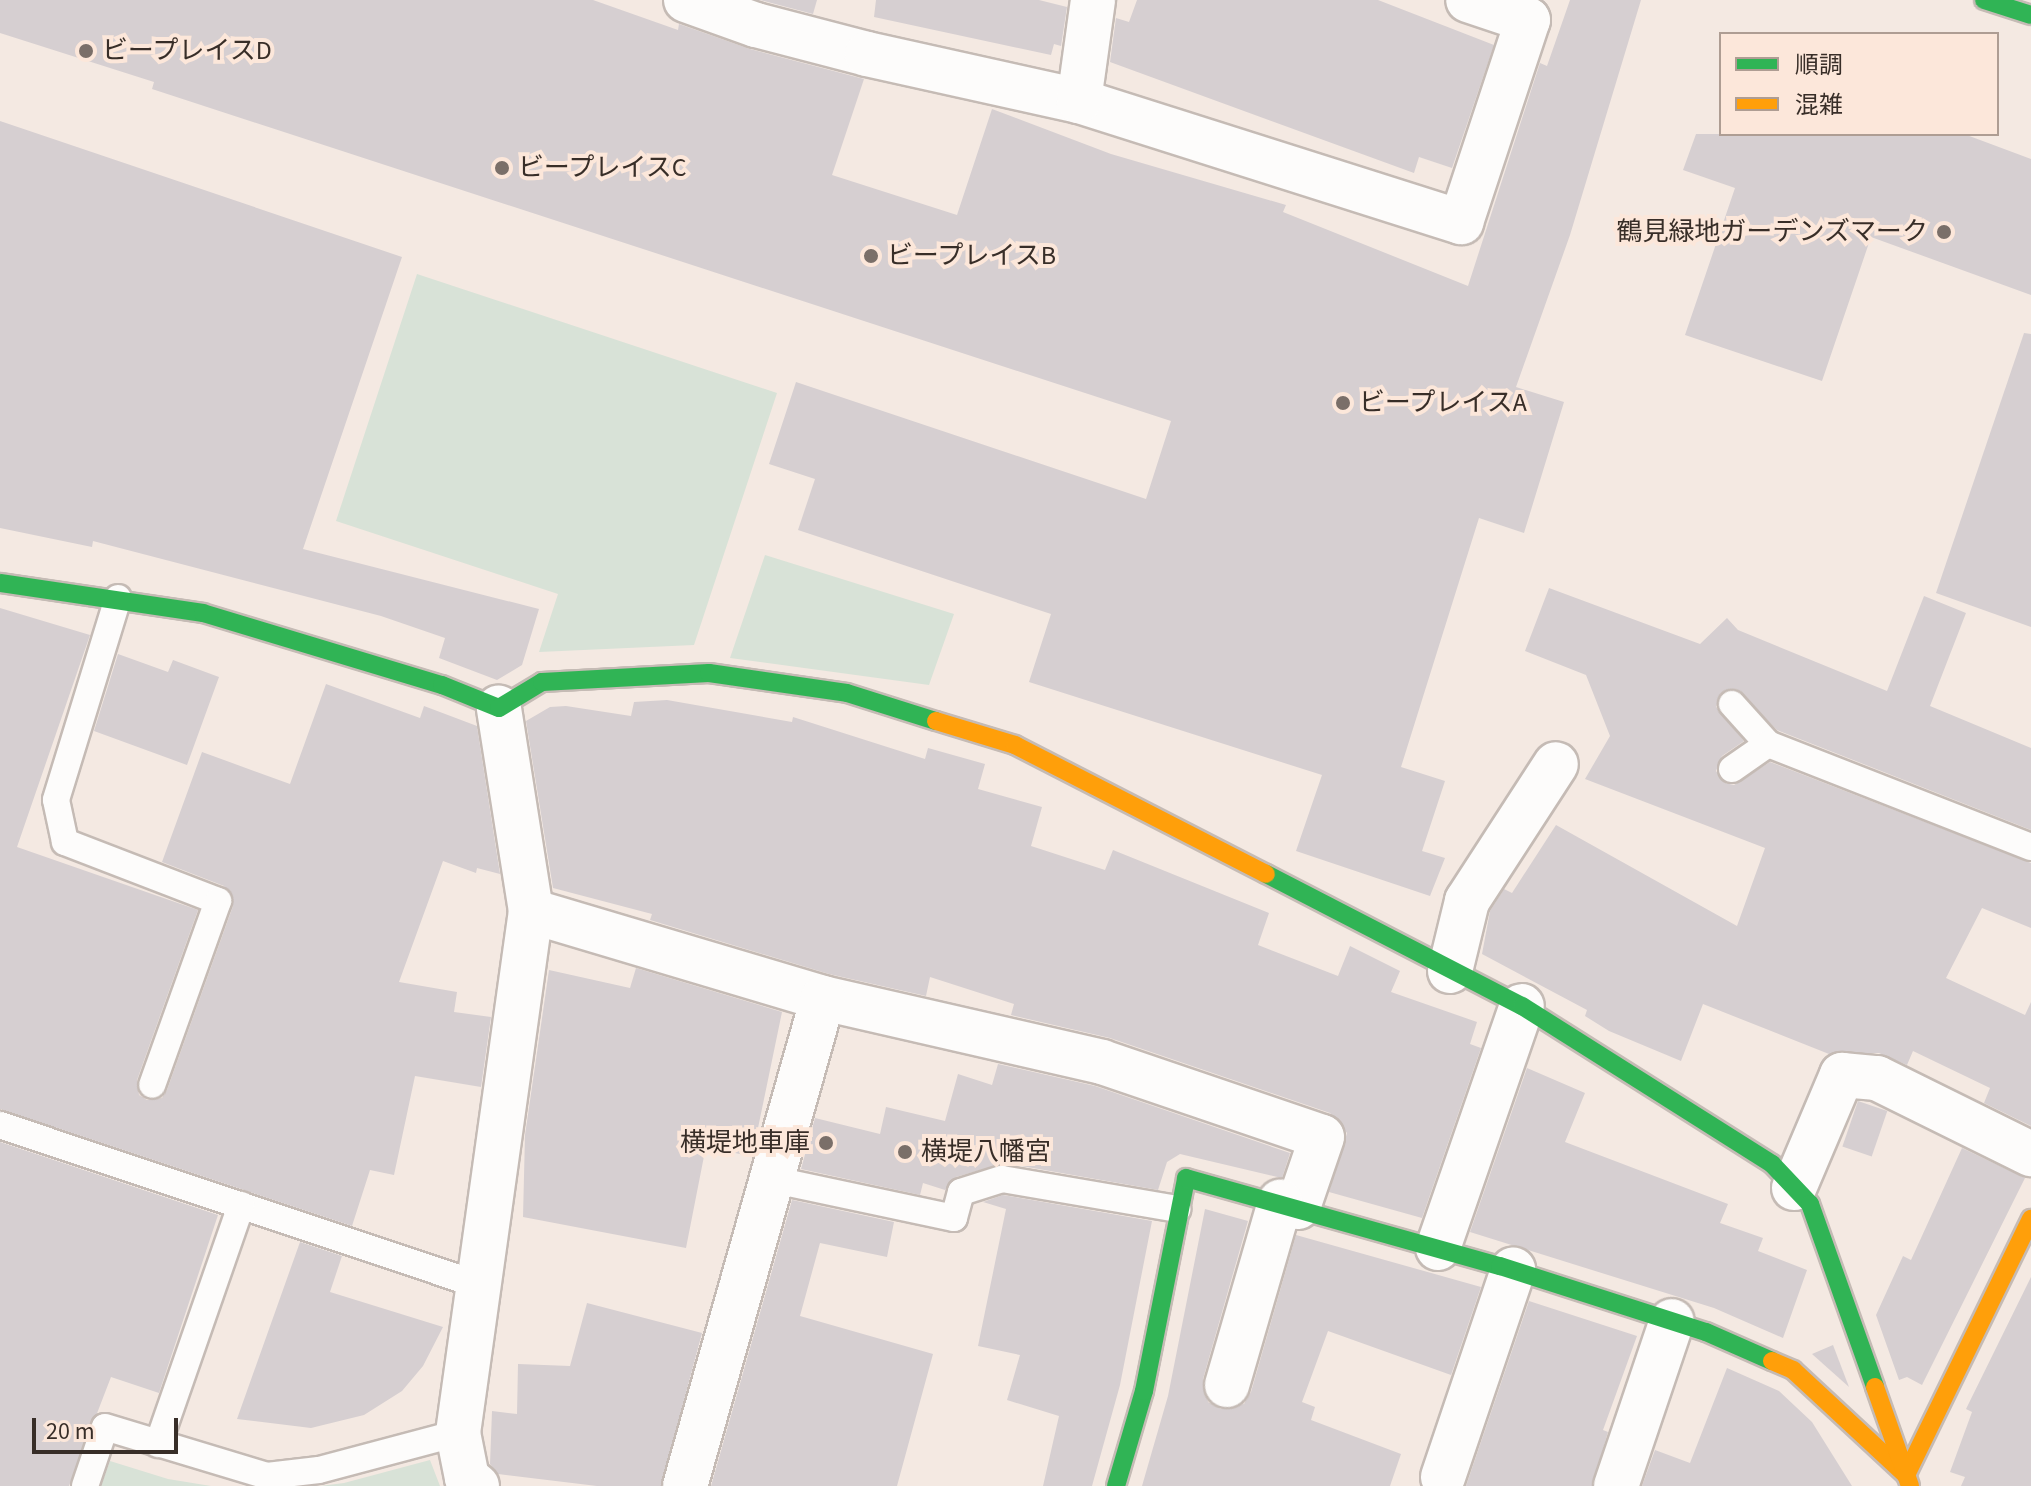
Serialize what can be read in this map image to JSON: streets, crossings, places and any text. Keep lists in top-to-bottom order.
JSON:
{
  "places": [
    "ビープレイスD",
    "ビープレイスC",
    "鶴見緑地ガーデンズマーク",
    "ビープレイスB",
    "ビープレイスA",
    "横堤地車庫",
    "横堤八幡宮"
  ],
  "legend": ["順調", "混雑"],
  "scale_bar": "20 m"
}
